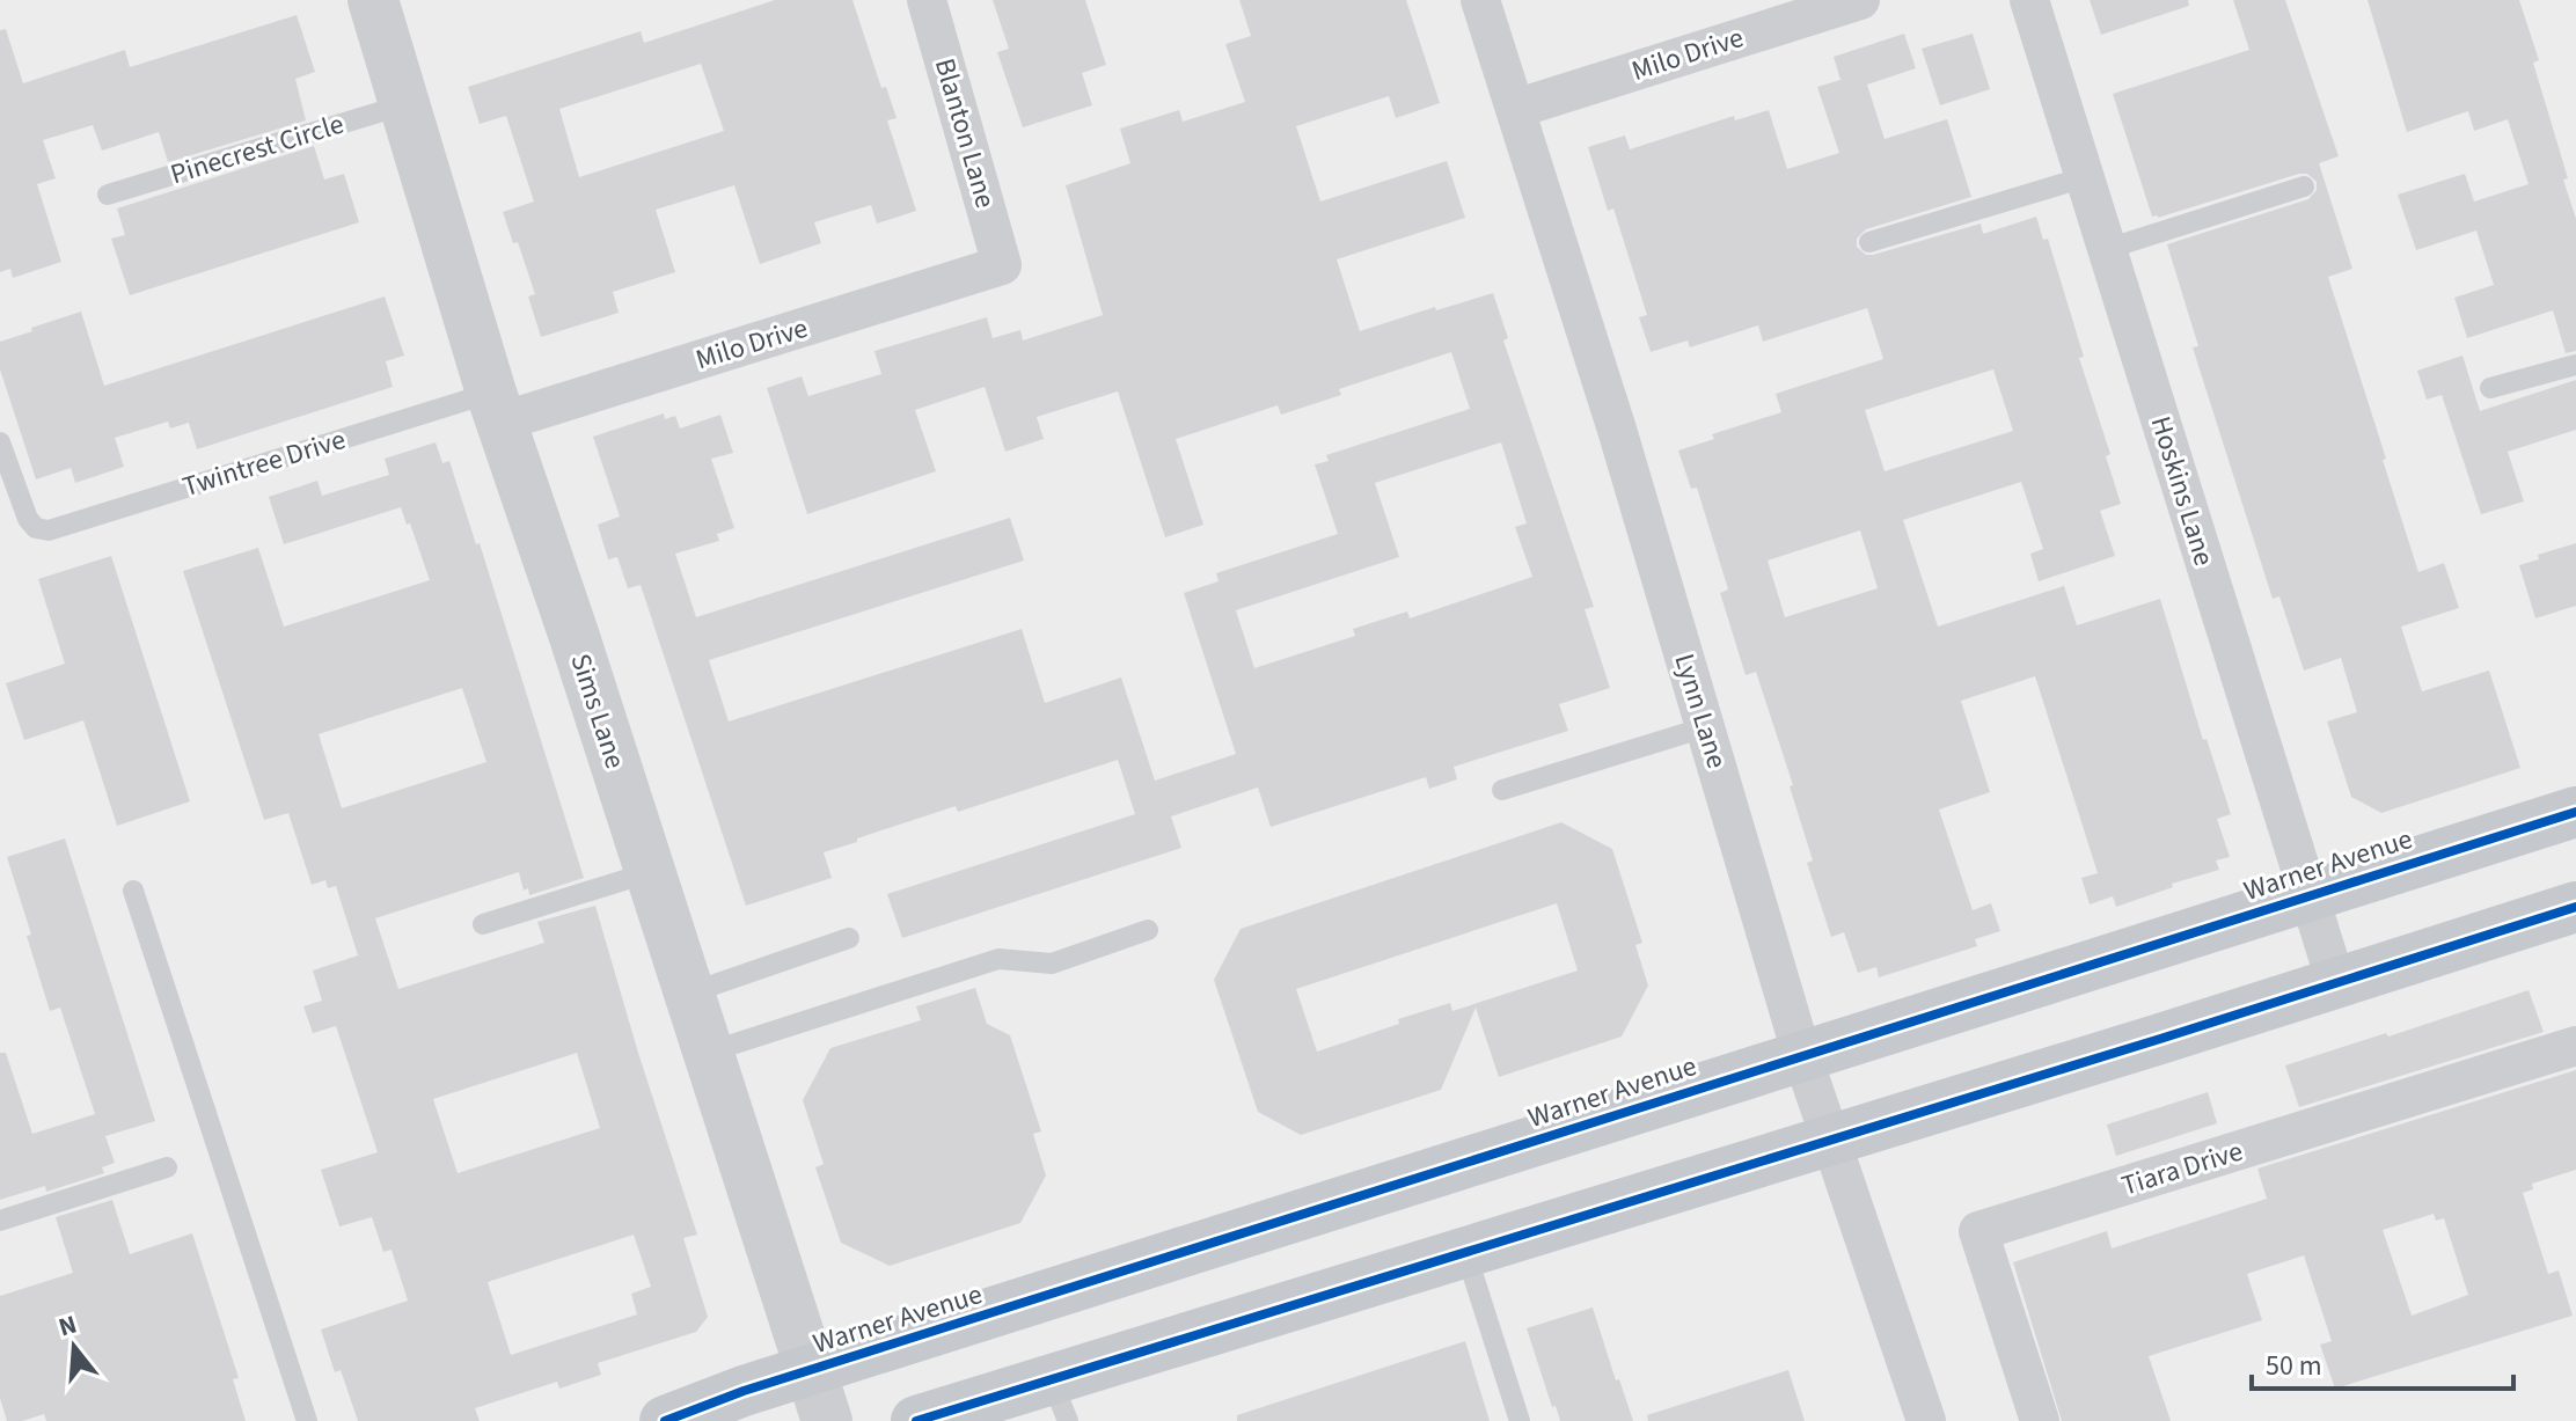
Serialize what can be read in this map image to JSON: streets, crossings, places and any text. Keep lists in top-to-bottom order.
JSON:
{
  "streets": {
    "main road": ["Warner Avenue"],
    "street": [
      "Milo Drive",
      "Blanton Lane",
      "Hoskins Lane",
      "Sims Lane",
      "Lynn Lane",
      "Tiara Drive"
    ],
    "lane": ["Pinecrest Circle", "Twintree Drive"]
  },
  "crossings": [
    ["Milo Drive", "Blanton Lane"],
    ["Milo Drive", "Twintree Drive"],
    ["Milo Drive", "Sims Lane"],
    ["Milo Drive", "Lynn Lane"],
    ["Pinecrest Circle", "Sims Lane"],
    ["Twintree Drive", "Sims Lane"],
    ["Hoskins Lane", "Warner Avenue"],
    ["Sims Lane", "Warner Avenue"],
    ["Lynn Lane", "Warner Avenue"]
  ],
  "scale_bar": "50 m",
  "north": "top"
}
